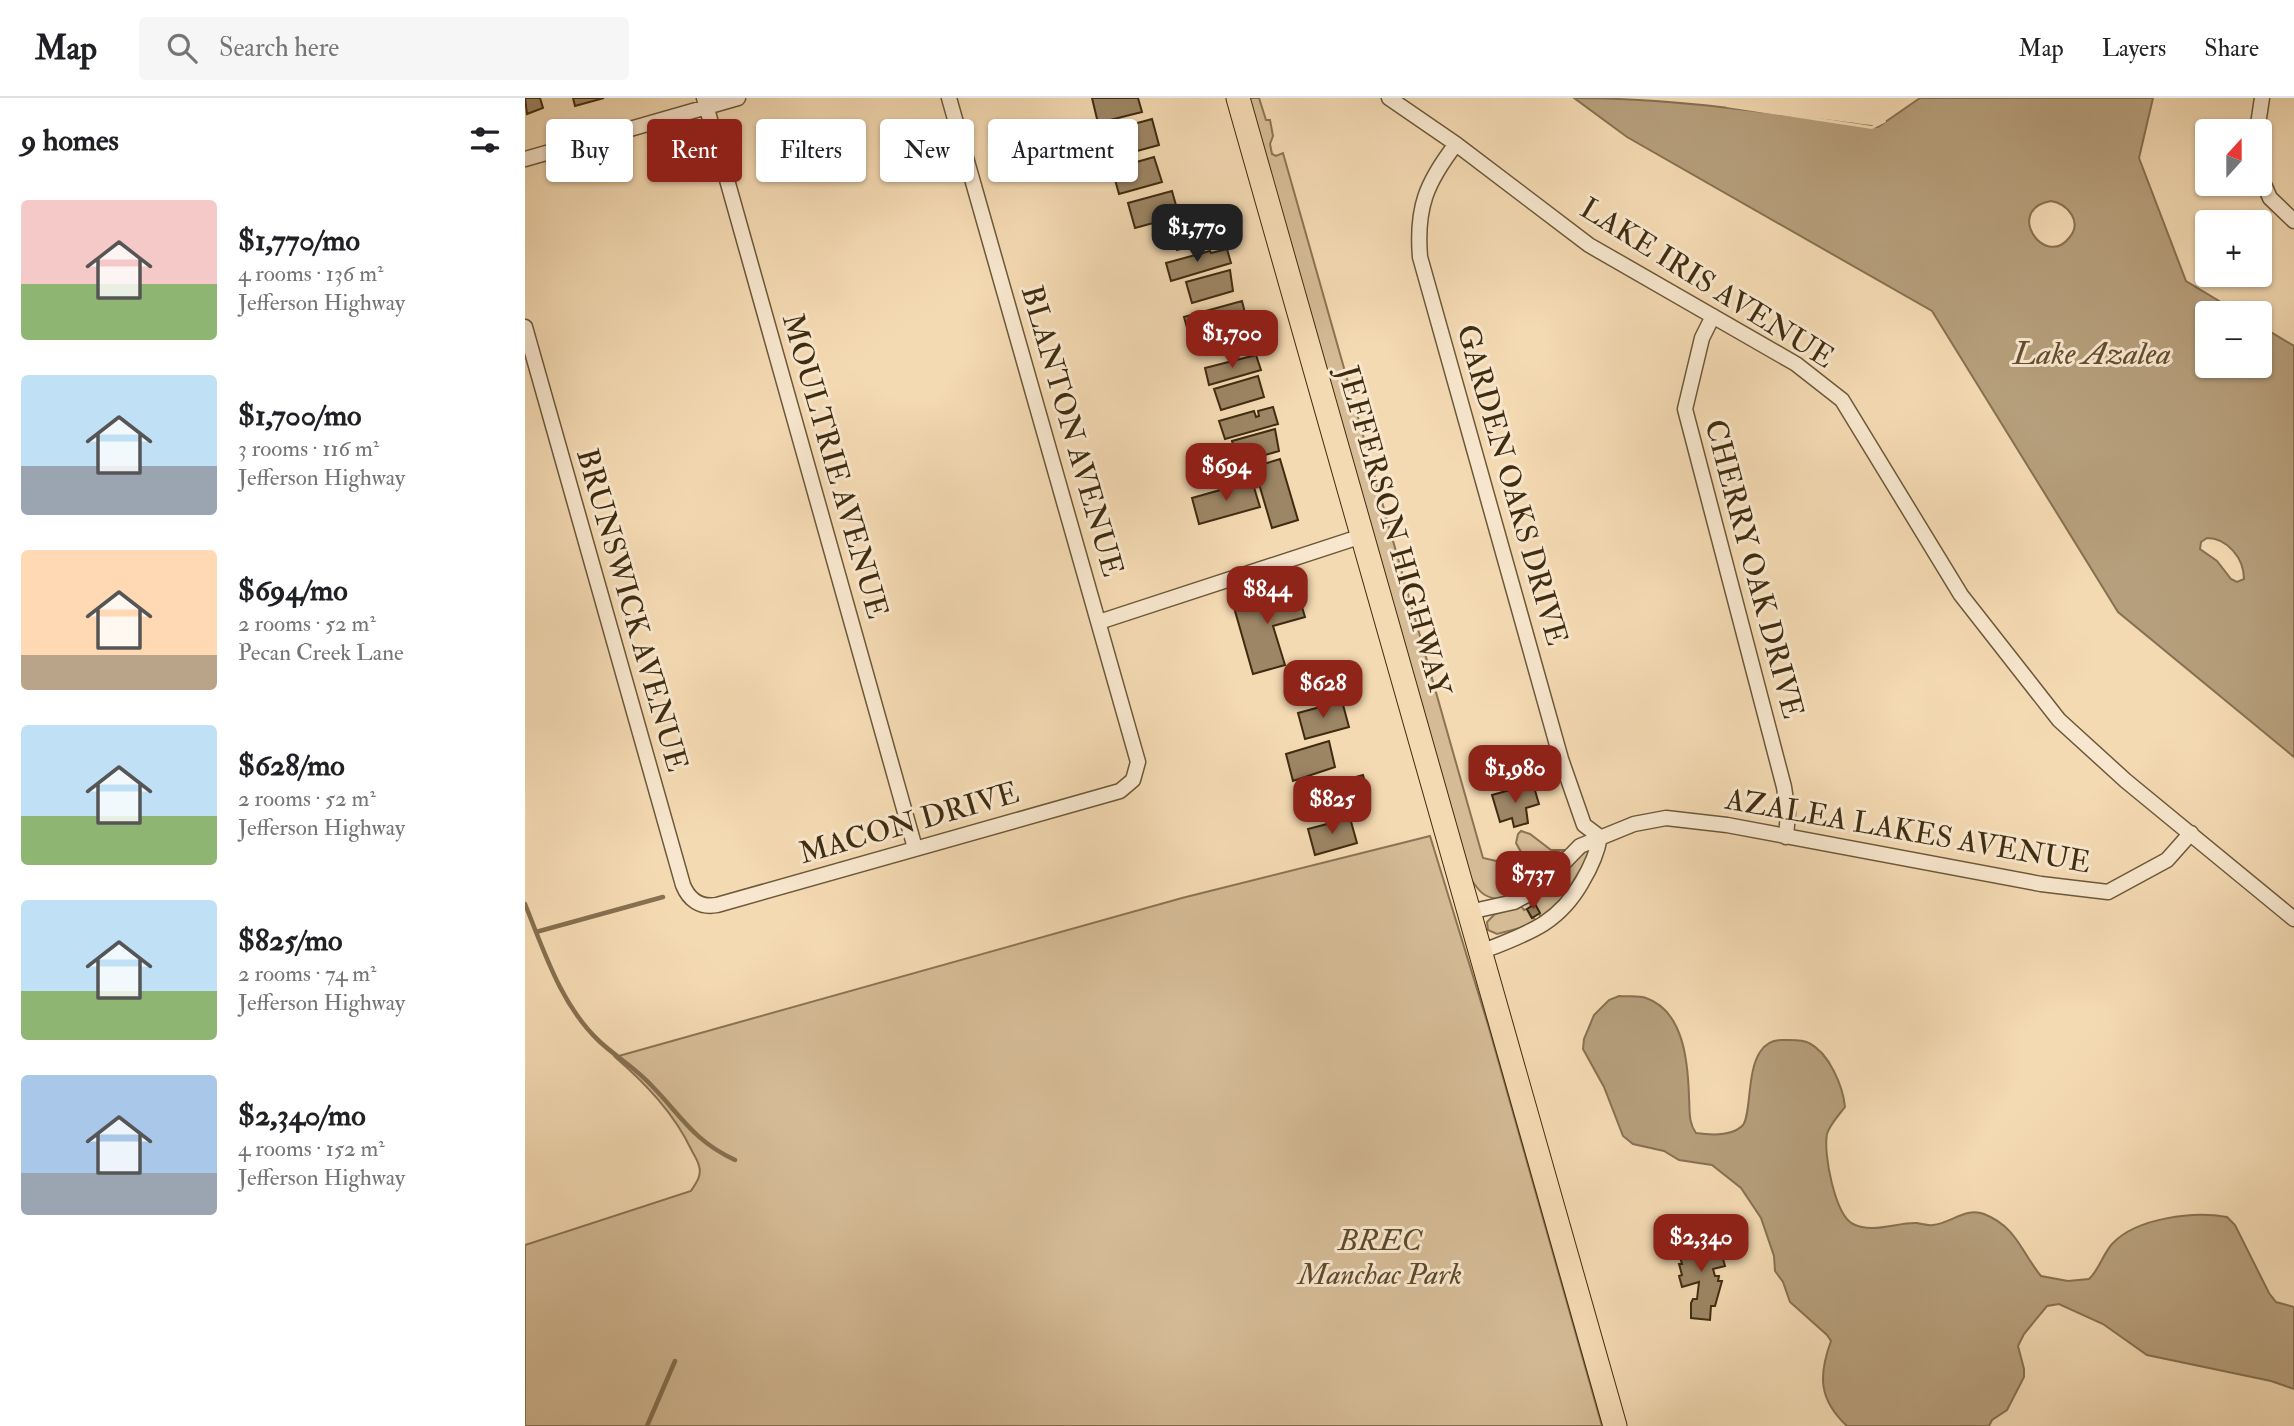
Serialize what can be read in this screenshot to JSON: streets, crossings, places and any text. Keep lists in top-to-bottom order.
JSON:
{
  "streets": {
    "main road": ["JEFFERSON HIGHWAY"],
    "street": [
      "LAKE IRIS AVENUE",
      "BLANTON AVENUE",
      "MOULTRIE AVENUE",
      "GARDEN OAKS DRIVE",
      "CHERRY OAK DRIVE",
      "BRUNSWICK AVENUE",
      "MACON DRIVE",
      "AZALEA LAKES AVENUE"
    ]
  },
  "crossings": [
    ["LAKE IRIS AVENUE", "GARDEN OAKS DRIVE"],
    ["LAKE IRIS AVENUE", "CHERRY OAK DRIVE"],
    ["LAKE IRIS AVENUE", "AZALEA LAKES AVENUE"],
    ["BLANTON AVENUE", "MACON DRIVE"],
    ["MOULTRIE AVENUE", "MACON DRIVE"],
    ["GARDEN OAKS DRIVE", "AZALEA LAKES AVENUE"],
    ["JEFFERSON HIGHWAY", "AZALEA LAKES AVENUE"],
    ["CHERRY OAK DRIVE", "AZALEA LAKES AVENUE"],
    ["BRUNSWICK AVENUE", "MACON DRIVE"]
  ],
  "water": ["Lake Azalea"],
  "parks": ["BREC Manchac Park"],
  "north": "top",
  "page": {
    "header": "Map",
    "search": "Search here",
    "nav": ["Map", "Layers", "Share"],
    "heading": "9 homes",
    "map_buttons": ["+", "−"],
    "chip": [
      "Buy",
      "Rent",
      "Filters",
      "New",
      "Apartment"
    ],
    "list": [
      {
        "name": "$1,770/mo",
        "note": "4 rooms · 136 m² · Jefferson Highway"
      },
      {
        "name": "$1,700/mo",
        "note": "3 rooms · 116 m² · Jefferson Highway"
      },
      {
        "name": "$694/mo",
        "note": "2 rooms · 52 m² · Pecan Creek Lane"
      },
      {
        "name": "$628/mo",
        "note": "2 rooms · 52 m² · Jefferson Highway"
      },
      {
        "name": "$825/mo",
        "note": "2 rooms · 74 m² · Jefferson Highway"
      },
      {
        "name": "$2,340/mo",
        "note": "4 rooms · 152 m² · Jefferson Highway"
      }
    ],
    "price": [
      "$1,770",
      "$1,700",
      "$694",
      "$844",
      "$628",
      "$1,980",
      "$825",
      "$737",
      "$2,340"
    ]
  }
}
